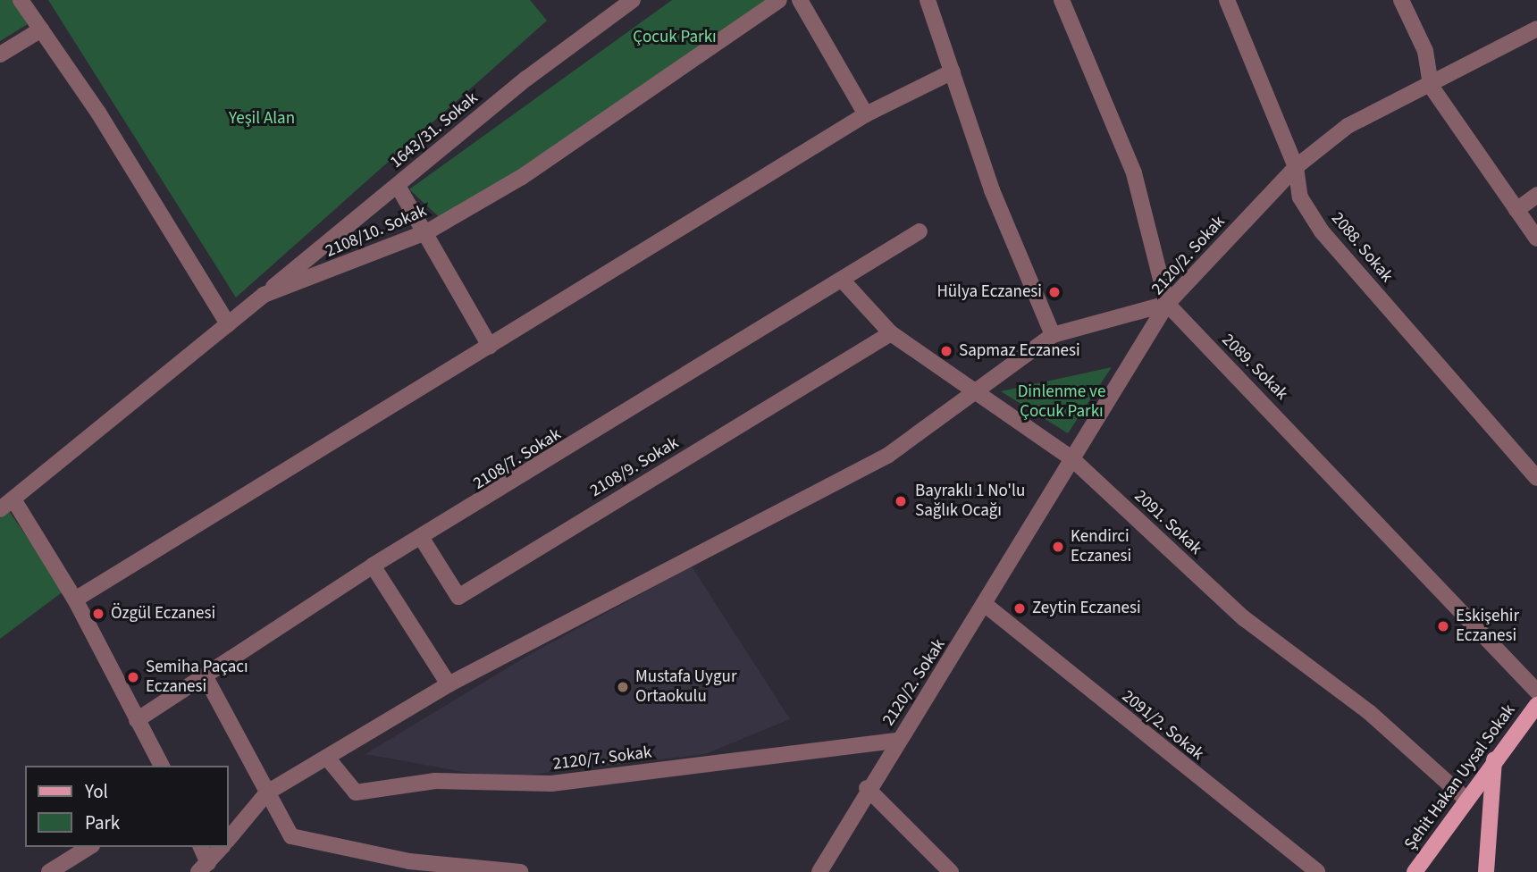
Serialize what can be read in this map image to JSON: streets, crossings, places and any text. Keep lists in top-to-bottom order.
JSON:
{
  "streets": {
    "main road": ["Şehit Hakan Uysal Sokak"],
    "street": [
      "1643/31. Sokak",
      "2108/10. Sokak",
      "2088. Sokak",
      "2120/2. Sokak",
      "2089. Sokak",
      "2108/7. Sokak",
      "2108/9. Sokak",
      "2091. Sokak",
      "2091/2. Sokak",
      "2120/7. Sokak"
    ]
  },
  "crossings": [
    ["1643/31. Sokak", "2108/10. Sokak"],
    ["2088. Sokak", "2120/2. Sokak"],
    ["2120/2. Sokak", "2089. Sokak"],
    ["2120/2. Sokak", "2091. Sokak"],
    ["2120/2. Sokak", "2091/2. Sokak"],
    ["2120/2. Sokak", "2120/7. Sokak"],
    ["2108/7. Sokak", "2108/9. Sokak"],
    ["2108/7. Sokak", "2091. Sokak"],
    ["2108/9. Sokak", "2091. Sokak"],
    ["2091. Sokak", "Şehit Hakan Uysal Sokak"]
  ],
  "parks": ["Çocuk Parkı", "Yeşil Alan", "Dinlenme ve Çocuk Parkı"],
  "places": [
    "Hülya Eczanesi",
    "Sapmaz Eczanesi",
    "Bayraklı 1 No'lu Sağlık Ocağı",
    "Kendirci Eczanesi",
    "Zeytin Eczanesi",
    "Özgül Eczanesi",
    "Eskişehir Eczanesi",
    "Semiha Paçacı Eczanesi",
    "Mustafa Uygur Ortaokulu"
  ],
  "legend": ["Yol", "Park"]
}
